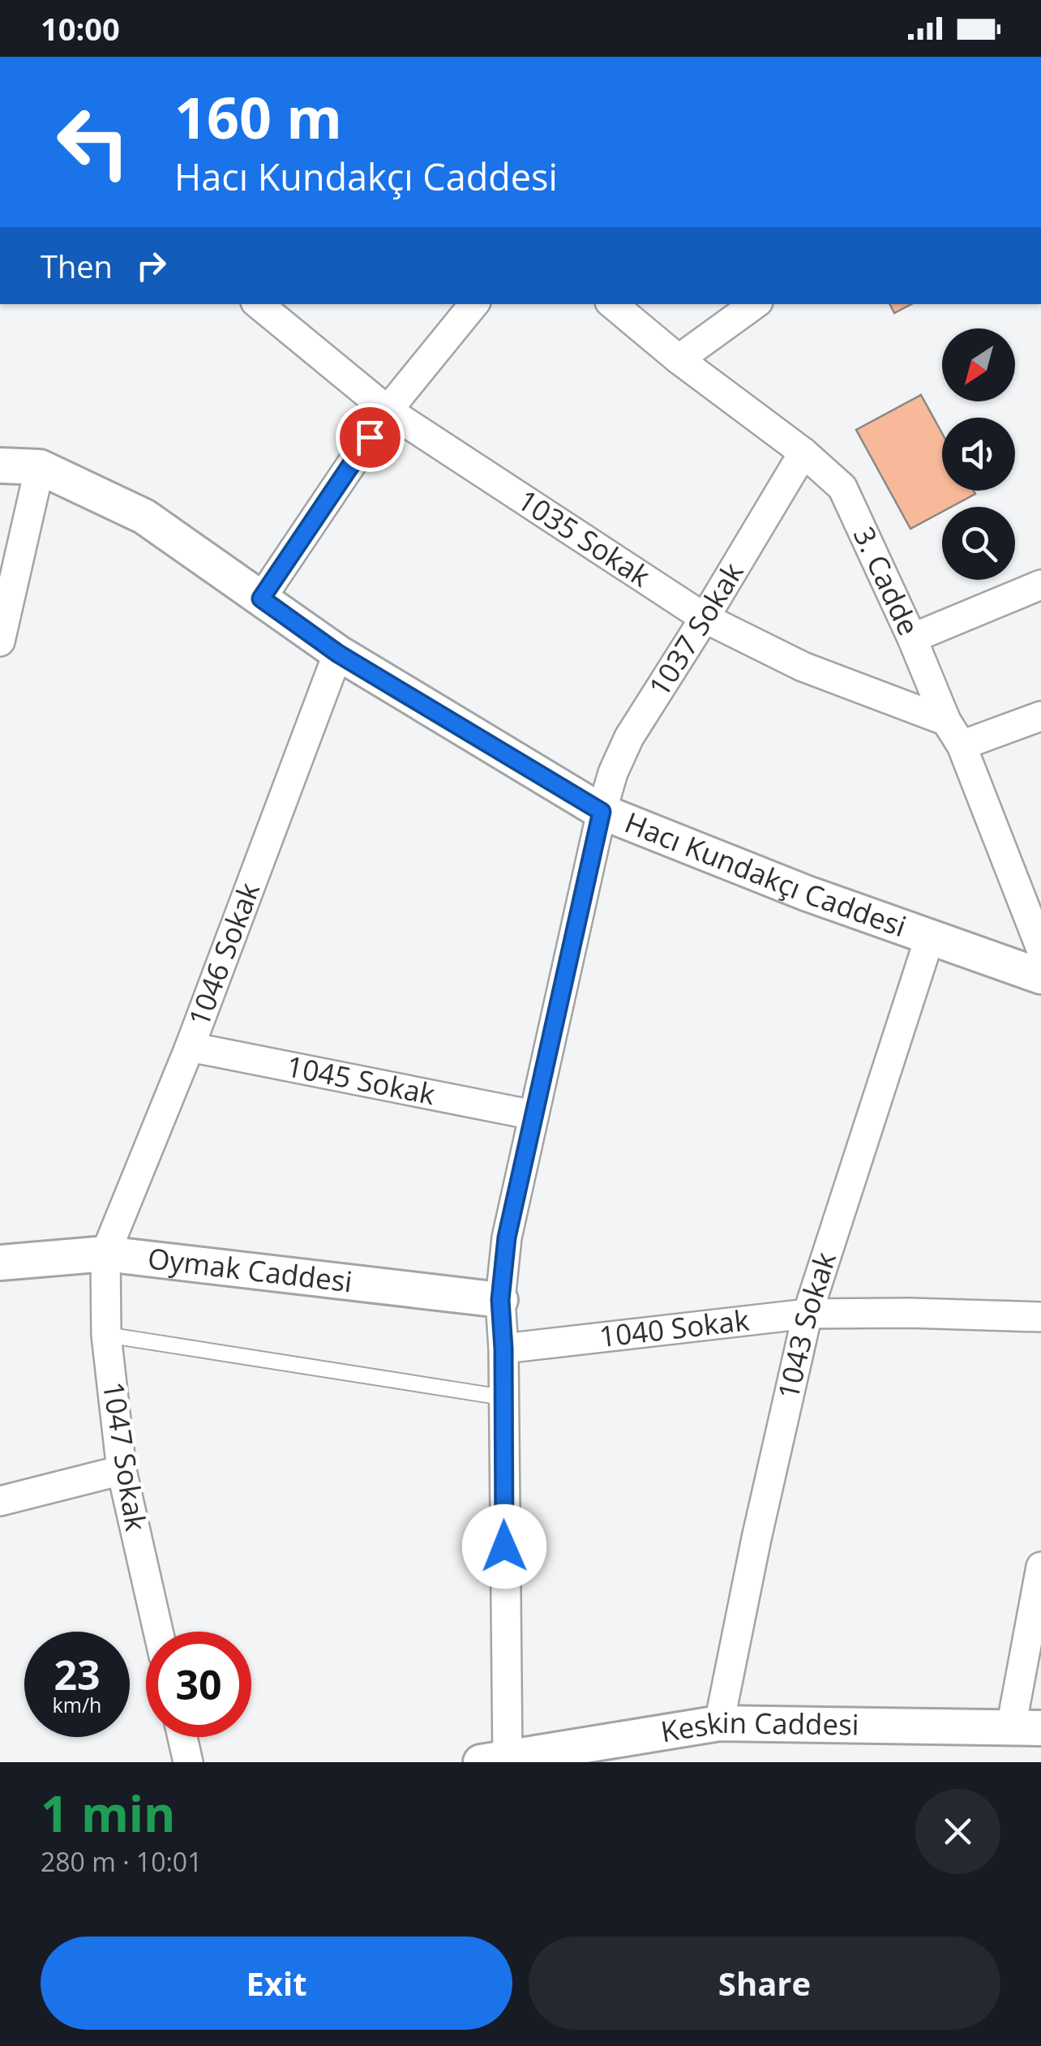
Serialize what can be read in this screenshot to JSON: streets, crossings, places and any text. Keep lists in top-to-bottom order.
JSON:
{
  "streets": {
    "street": [
      "1035 Sokak",
      "3. Cadde",
      "1037 Sokak",
      "Hacı Kundakçı Caddesi",
      "1046 Sokak",
      "1045 Sokak",
      "Oymak Caddesi",
      "1043 Sokak",
      "1040 Sokak",
      "1047 Sokak",
      "Keskin Caddesi"
    ]
  },
  "crossings": [
    ["1035 Sokak", "3. Cadde"],
    ["1035 Sokak", "1037 Sokak"],
    ["3. Cadde", "1037 Sokak"],
    ["1037 Sokak", "Hacı Kundakçı Caddesi"],
    ["1037 Sokak", "1045 Sokak"],
    ["1037 Sokak", "Oymak Caddesi"],
    ["1037 Sokak", "1040 Sokak"],
    ["1037 Sokak", "Keskin Caddesi"],
    ["Hacı Kundakçı Caddesi", "1046 Sokak"],
    ["Hacı Kundakçı Caddesi", "1043 Sokak"],
    ["1046 Sokak", "1045 Sokak"],
    ["1046 Sokak", "Oymak Caddesi"],
    ["1046 Sokak", "1047 Sokak"],
    ["Oymak Caddesi", "1047 Sokak"],
    ["1043 Sokak", "1040 Sokak"],
    ["1043 Sokak", "Keskin Caddesi"]
  ],
  "north": "bottom left",
  "page": {
    "status": "10:00",
    "turn": ["160 m", "Hacı Kundakçı Caddesi"],
    "then": "Then",
    "speed": "23 km/h",
    "limit": "30",
    "heading": ["1 min", "280 m · 10:01"],
    "buttons": ["Exit", "Share"]
  }
}
